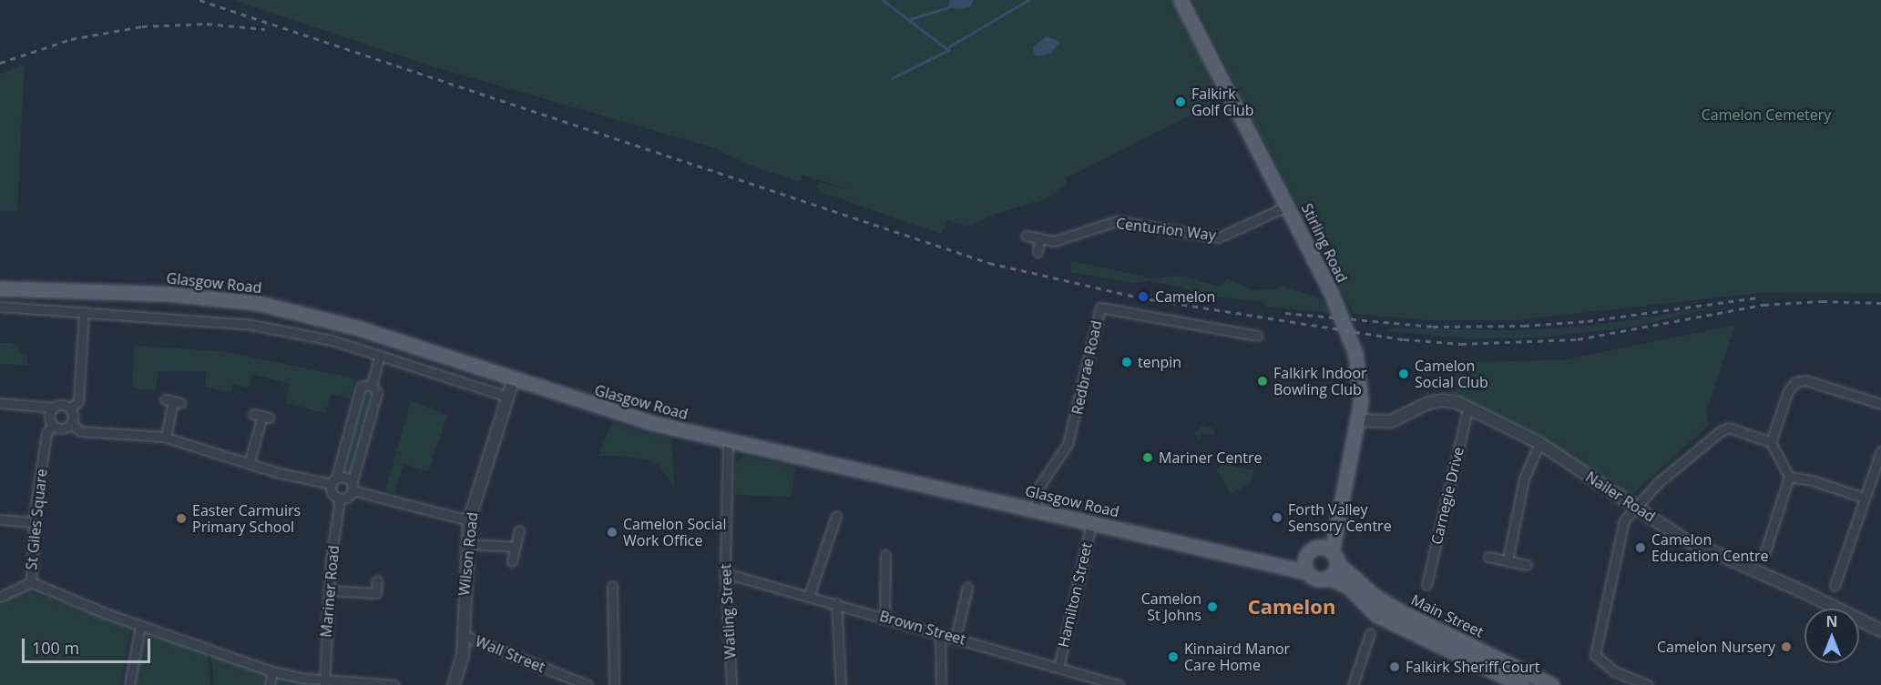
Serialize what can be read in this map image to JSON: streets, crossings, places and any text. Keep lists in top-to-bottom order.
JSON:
{
  "streets": {
    "main road": ["Stirling Road", "Glasgow Road", "Main Street"],
    "street": [
      "Centurion Way",
      "Redbrae Road",
      "Carnegie Drive",
      "Nailer Road",
      "St Giles Square",
      "Wilson Road",
      "Mariner Road",
      "Hamilton Street",
      "Watling Street",
      "Brown Street",
      "Wall Street"
    ]
  },
  "crossings": [
    ["Centurion Way", "Stirling Road"],
    ["Stirling Road", "Glasgow Road"],
    ["Stirling Road", "Nailer Road"],
    ["Stirling Road", "Main Street"],
    ["Glasgow Road", "Redbrae Road"],
    ["Glasgow Road", "Wilson Road"],
    ["Glasgow Road", "Hamilton Street"],
    ["Glasgow Road", "Watling Street"],
    ["Glasgow Road", "Main Street"],
    ["Carnegie Drive", "Nailer Road"],
    ["Wilson Road", "Wall Street"],
    ["Hamilton Street", "Brown Street"],
    ["Watling Street", "Brown Street"]
  ],
  "districts": ["Camelon"],
  "parks": ["Camelon Cemetery"],
  "places": [
    "Falkirk Golf Club",
    "Camelon",
    "tenpin",
    "Camelon Social Club",
    "Falkirk Indoor Bowling Club",
    "Mariner Centre",
    "Forth Valley Sensory Centre",
    "Easter Carmuirs Primary School",
    "Camelon Social Work Office",
    "Camelon Education Centre",
    "Camelon St Johns",
    "Camelon Nursery",
    "Kinnaird Manor Care Home",
    "Falkirk Sheriff Court"
  ],
  "scale_bar": "100 m",
  "north": "top"
}
